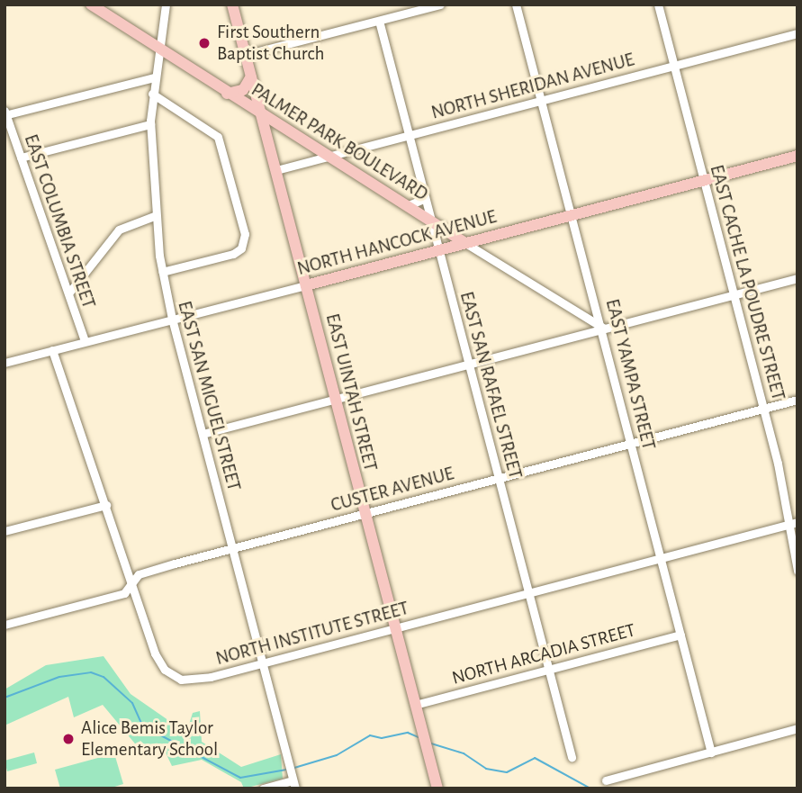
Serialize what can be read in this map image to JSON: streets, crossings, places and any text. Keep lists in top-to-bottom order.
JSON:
{
  "streets": {
    "main road": ["PALMER PARK BOULEVARD", "NORTH HANCOCK AVENUE", "EAST UINTAH STREET"],
    "street": [
      "NORTH SHERIDAN AVENUE",
      "EAST COLUMBIA STREET",
      "EAST CACHE LA POUDRE STREET",
      "EAST YAMPA STREET",
      "EAST SAN RAFAEL STREET",
      "EAST SAN MIGUEL STREET",
      "CUSTER AVENUE",
      "NORTH INSTITUTE STREET",
      "NORTH ARCADIA STREET"
    ]
  },
  "crossings": [
    ["NORTH SHERIDAN AVENUE", "PALMER PARK BOULEVARD"],
    ["NORTH SHERIDAN AVENUE", "EAST CACHE LA POUDRE STREET"],
    ["NORTH SHERIDAN AVENUE", "EAST YAMPA STREET"],
    ["NORTH SHERIDAN AVENUE", "EAST SAN RAFAEL STREET"],
    ["NORTH SHERIDAN AVENUE", "EAST UINTAH STREET"],
    ["PALMER PARK BOULEVARD", "NORTH HANCOCK AVENUE"],
    ["PALMER PARK BOULEVARD", "EAST YAMPA STREET"],
    ["PALMER PARK BOULEVARD", "EAST SAN RAFAEL STREET"],
    ["PALMER PARK BOULEVARD", "EAST UINTAH STREET"],
    ["PALMER PARK BOULEVARD", "EAST SAN MIGUEL STREET"],
    ["EAST COLUMBIA STREET", "NORTH HANCOCK AVENUE"],
    ["NORTH HANCOCK AVENUE", "EAST CACHE LA POUDRE STREET"],
    ["NORTH HANCOCK AVENUE", "EAST YAMPA STREET"],
    ["NORTH HANCOCK AVENUE", "EAST SAN RAFAEL STREET"],
    ["NORTH HANCOCK AVENUE", "EAST UINTAH STREET"],
    ["NORTH HANCOCK AVENUE", "EAST SAN MIGUEL STREET"],
    ["NORTH HANCOCK AVENUE", "NORTH INSTITUTE STREET"],
    ["EAST CACHE LA POUDRE STREET", "CUSTER AVENUE"],
    ["EAST CACHE LA POUDRE STREET", "NORTH INSTITUTE STREET"],
    ["EAST YAMPA STREET", "CUSTER AVENUE"],
    ["EAST YAMPA STREET", "NORTH INSTITUTE STREET"],
    ["EAST YAMPA STREET", "NORTH ARCADIA STREET"],
    ["EAST SAN RAFAEL STREET", "CUSTER AVENUE"],
    ["EAST SAN RAFAEL STREET", "NORTH INSTITUTE STREET"],
    ["EAST SAN RAFAEL STREET", "NORTH ARCADIA STREET"],
    ["EAST UINTAH STREET", "CUSTER AVENUE"],
    ["EAST UINTAH STREET", "NORTH INSTITUTE STREET"],
    ["EAST UINTAH STREET", "NORTH ARCADIA STREET"],
    ["EAST SAN MIGUEL STREET", "CUSTER AVENUE"],
    ["EAST SAN MIGUEL STREET", "NORTH INSTITUTE STREET"],
    ["CUSTER AVENUE", "NORTH INSTITUTE STREET"]
  ],
  "places": ["First Southern Baptist Church", "Alice Bemis Taylor Elementary School"]
}
